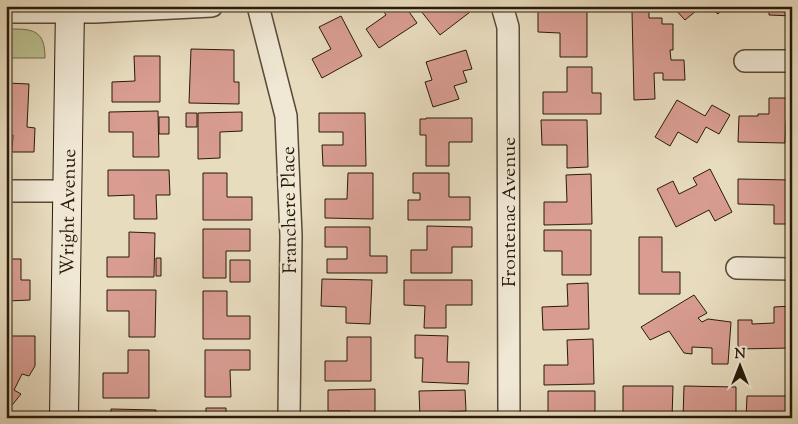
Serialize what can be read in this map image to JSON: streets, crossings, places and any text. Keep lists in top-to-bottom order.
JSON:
{
  "streets": {
    "street": ["Franchere Place", "Wright Avenue", "Frontenac Avenue"]
  },
  "north": "top"
}
